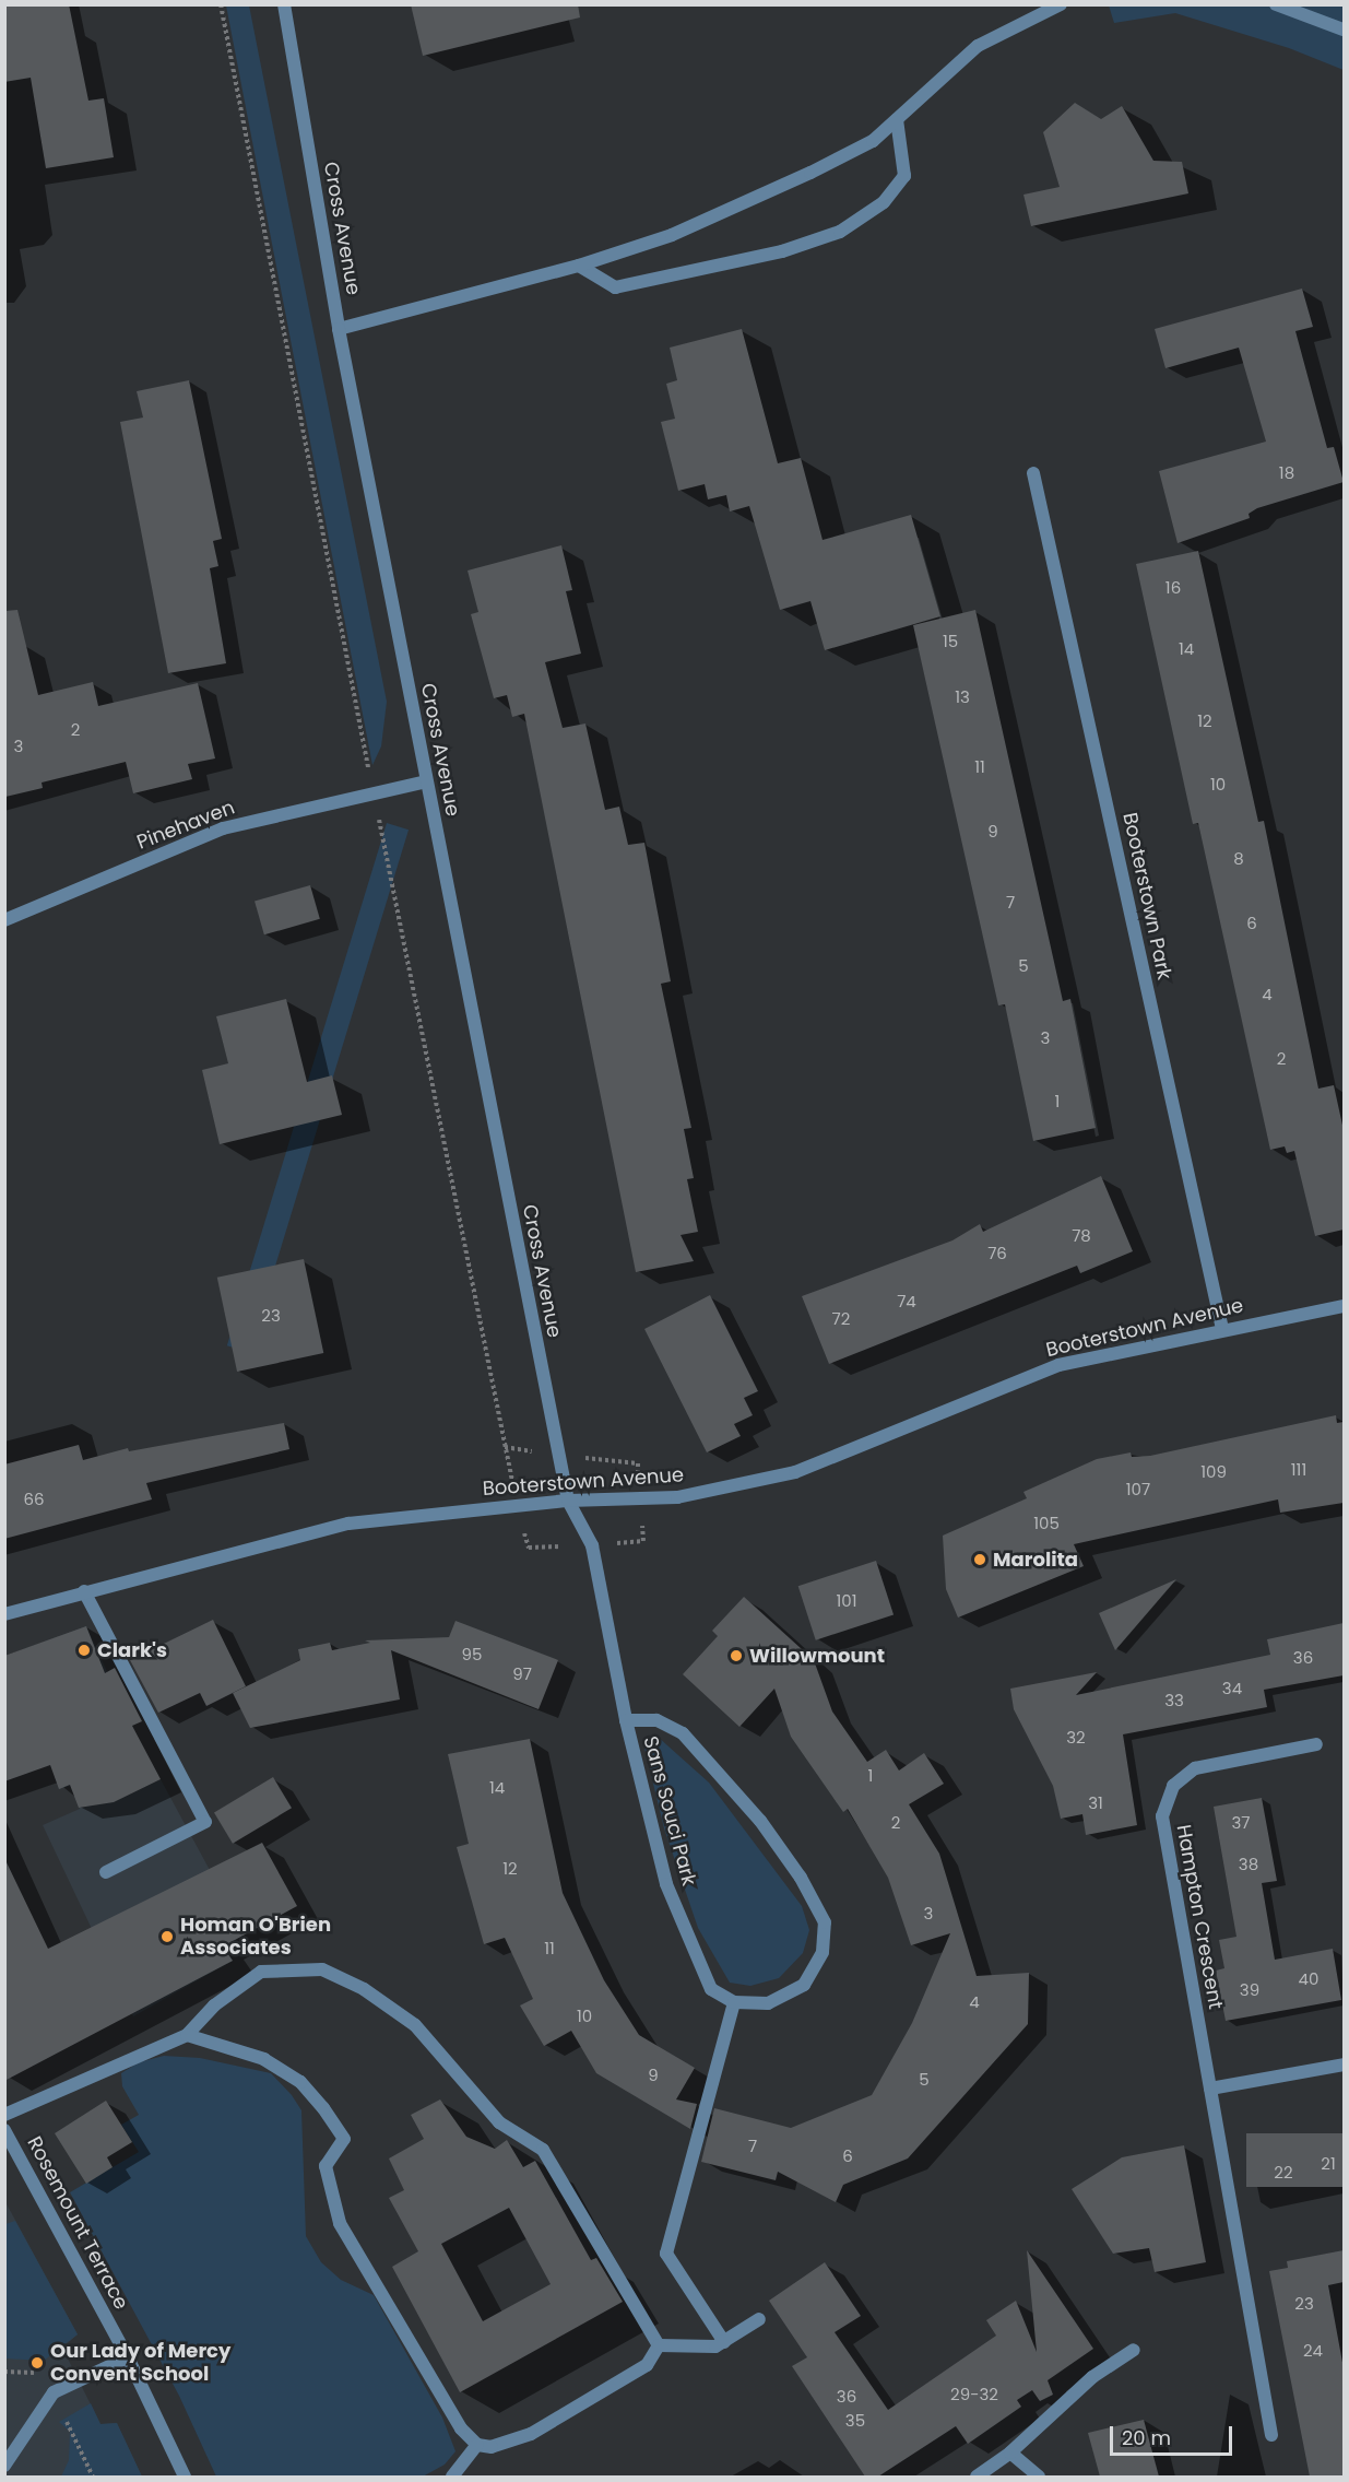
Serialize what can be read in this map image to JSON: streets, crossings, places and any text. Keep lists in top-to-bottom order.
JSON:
{
  "streets": {
    "street": [
      "Cross Avenue",
      "Pinehaven",
      "Booterstown Park",
      "Booterstown Avenue",
      "Sans Souci Park",
      "Hampton Crescent",
      "Rosemount Terrace"
    ]
  },
  "crossings": [
    ["Cross Avenue", "Pinehaven"],
    ["Cross Avenue", "Booterstown Avenue"],
    ["Cross Avenue", "Sans Souci Park"],
    ["Booterstown Park", "Booterstown Avenue"],
    ["Booterstown Avenue", "Sans Souci Park"]
  ],
  "places": [
    "Marolita",
    "Clark's",
    "Willowmount",
    "Homan O'Brien Associates",
    "Our Lady of Mercy Convent School"
  ],
  "house_numbers": [
    "18",
    "16",
    "15",
    "14",
    "13",
    "12",
    "2",
    "3",
    "11",
    "10",
    "9",
    "8",
    "7",
    "6",
    "5",
    "4",
    "3",
    "2",
    "1",
    "78",
    "76",
    "74",
    "23",
    "72",
    "111",
    "109",
    "107",
    "66",
    "105",
    "101",
    "95",
    "36",
    "97",
    "34",
    "33",
    "32",
    "1",
    "14",
    "31",
    "2",
    "37",
    "38",
    "12",
    "3",
    "11",
    "40",
    "39",
    "4",
    "10",
    "9",
    "5",
    "7",
    "6",
    "21",
    "22",
    "23",
    "24",
    "29-32",
    "36",
    "35"
  ],
  "scale_bar": "20 m"
}
